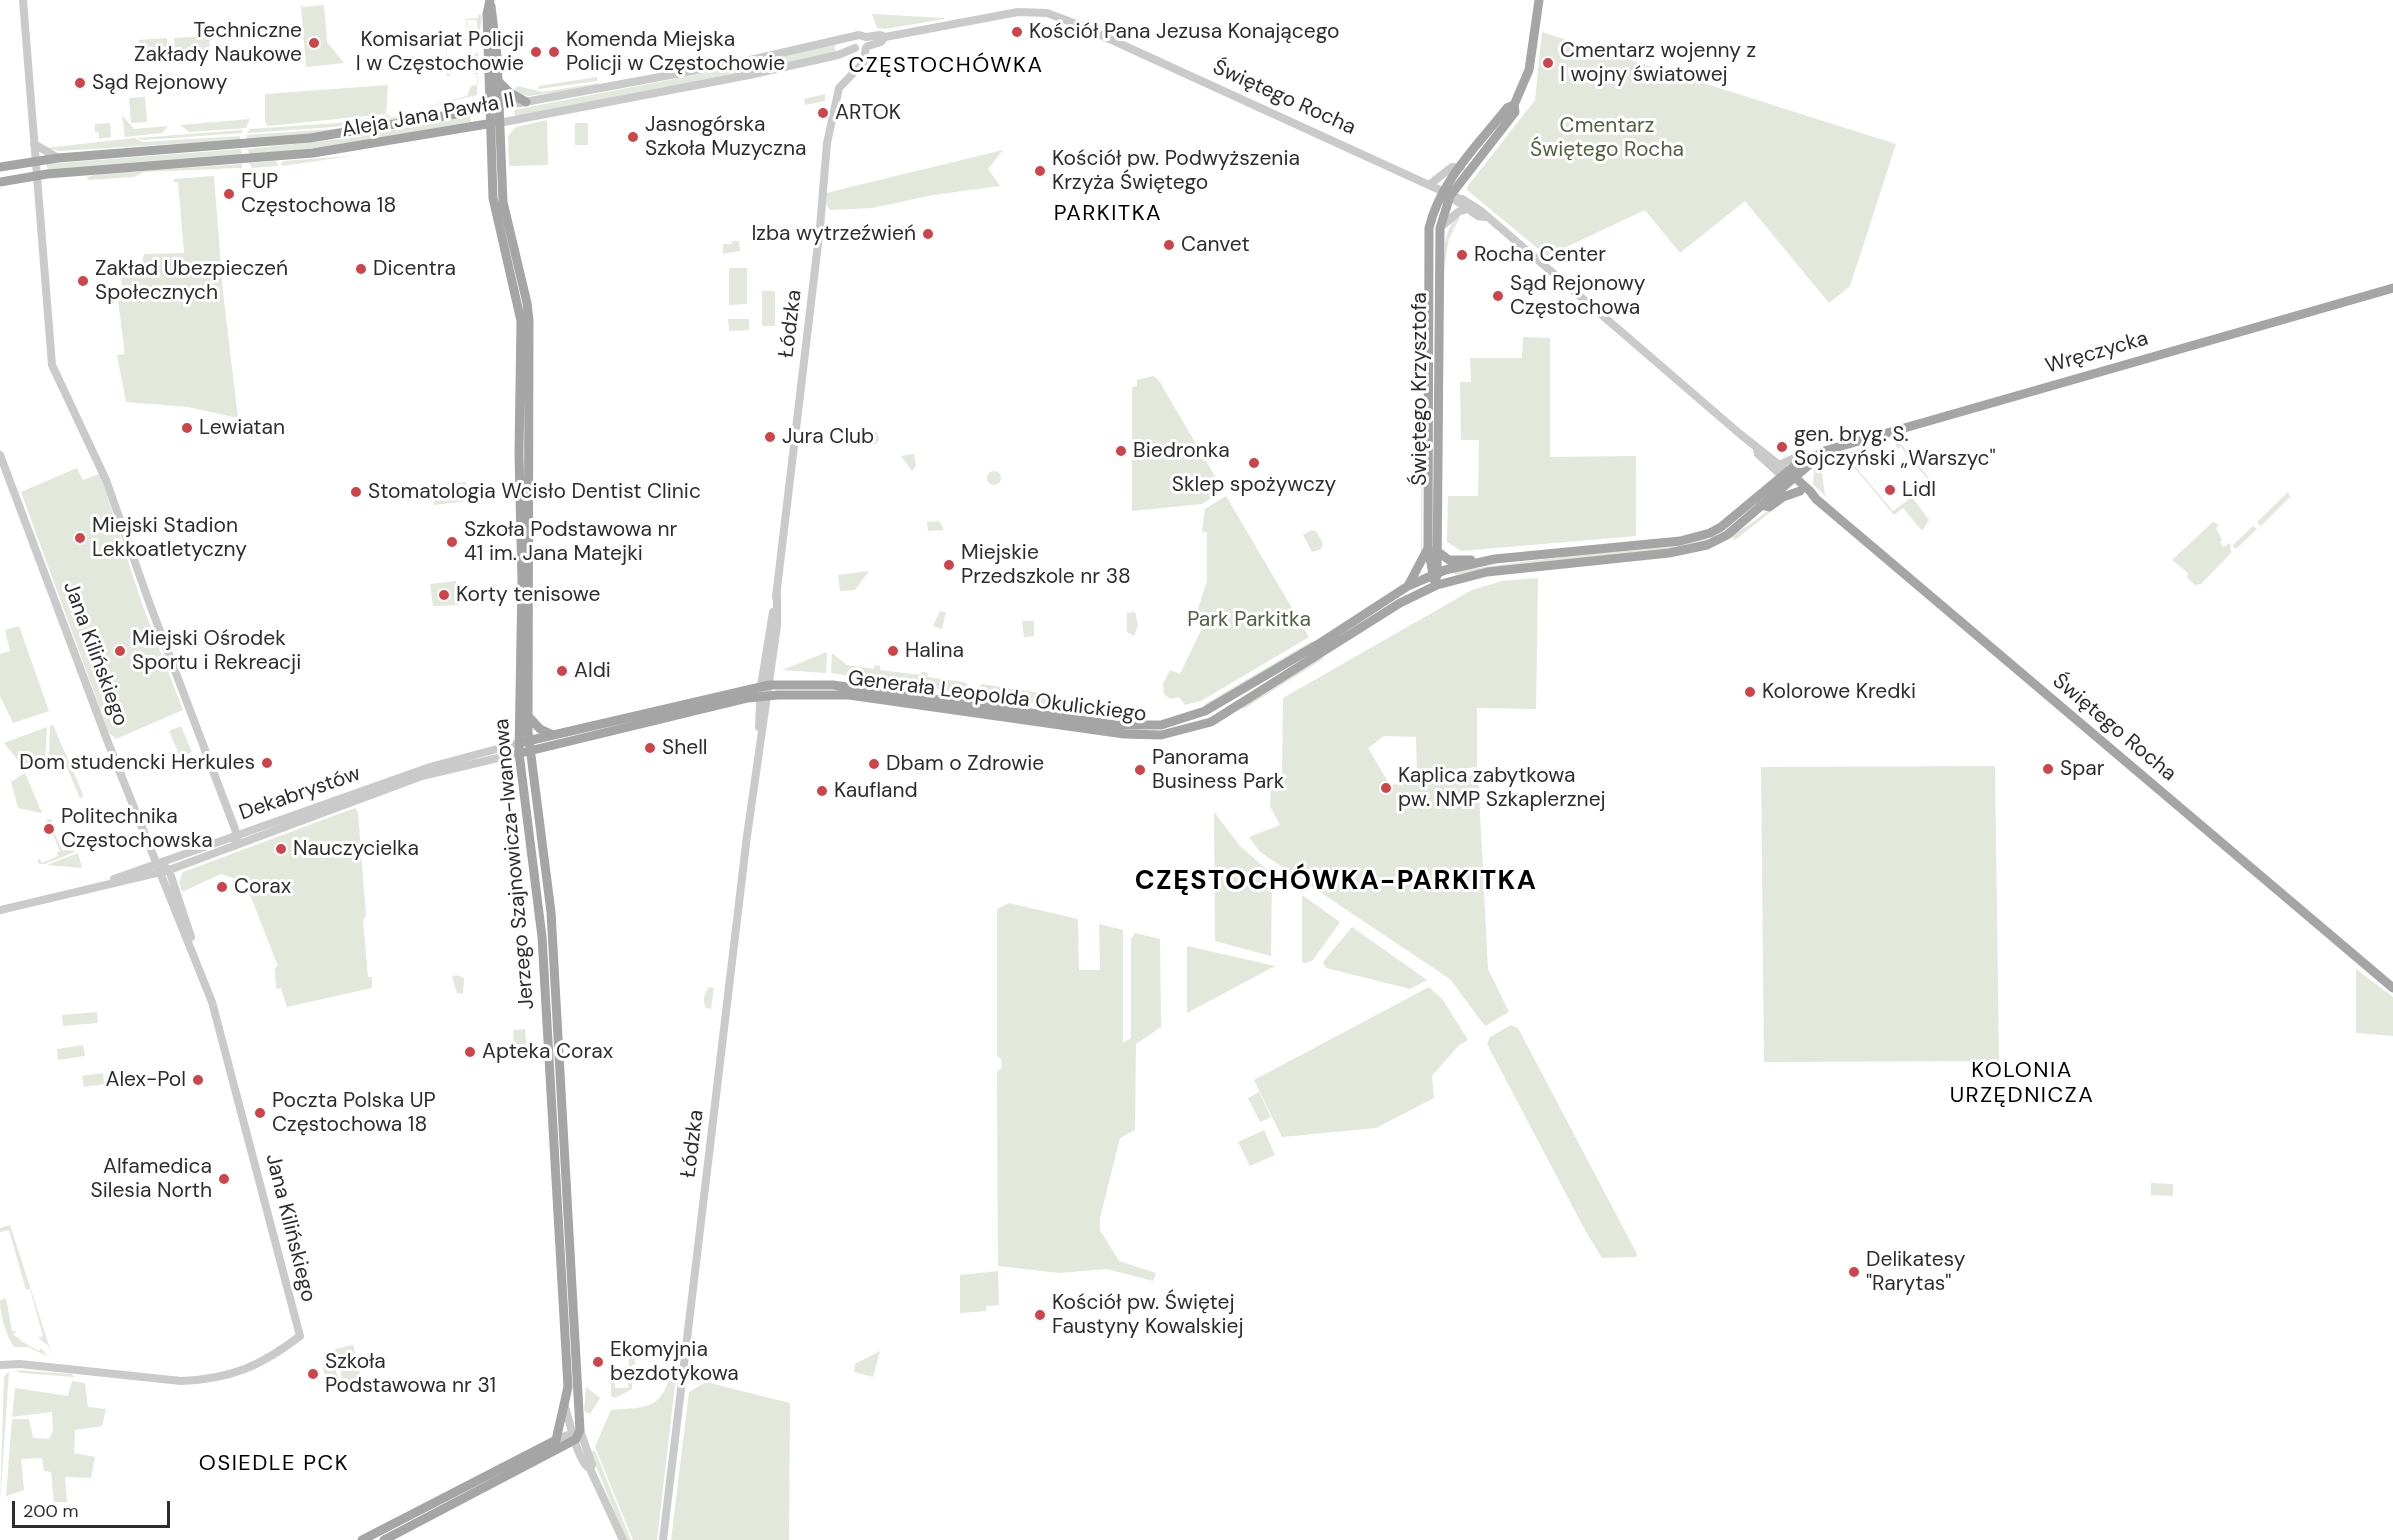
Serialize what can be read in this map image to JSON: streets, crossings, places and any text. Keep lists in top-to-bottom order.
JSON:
{
  "streets": {
    "main road": [
      "Świętego Rocha",
      "Aleja Jana Pawła II",
      "Wręczycka",
      "Świętego Krzysztofa",
      "Generała Leopolda Okulickiego",
      "Jerzego Szajnowicza-Iwanowa"
    ],
    "street": ["Łódzka", "Jana Kilińskiego", "Dekabrystów"]
  },
  "crossings": [
    ["Świętego Rocha", "Wręczycka"],
    ["Świętego Rocha", "Świętego Krzysztofa"],
    ["Świętego Rocha", "Generała Leopolda Okulickiego"],
    ["Aleja Jana Pawła II", "Łódzka"],
    ["Aleja Jana Pawła II", "Jerzego Szajnowicza-Iwanowa"],
    ["Łódzka", "Generała Leopolda Okulickiego"],
    ["Wręczycka", "Generała Leopolda Okulickiego"],
    ["Świętego Krzysztofa", "Generała Leopolda Okulickiego"],
    ["Jana Kilińskiego", "Dekabrystów"],
    ["Generała Leopolda Okulickiego", "Dekabrystów"],
    ["Generała Leopolda Okulickiego", "Jerzego Szajnowicza-Iwanowa"],
    ["Dekabrystów", "Jerzego Szajnowicza-Iwanowa"]
  ],
  "districts": [
    "CZĘSTOCHÓWKA",
    "PARKITKA",
    "CZĘSTOCHÓWKA-PARKITKA",
    "KOLONIA URZĘDNICZA",
    "OSIEDLE PCK"
  ],
  "parks": ["Cmentarz Świętego Rocha", "Park Parkitka"],
  "places": [
    "Kościół Pana Jezusa Konającego",
    "Techniczne Zakłady Naukowe",
    "Komisariat Policji I w Częstochowie",
    "Komenda Miejska Policji w Częstochowie",
    "Cmentarz wojenny z I wojny światowej",
    "Sąd Rejonowy",
    "ARTOK",
    "Jasnogórska Szkoła Muzyczna",
    "Kościół pw. Podwyższenia Krzyża Świętego",
    "FUP Częstochowa 18",
    "Izba wytrzeźwień",
    "Canvet",
    "Rocha Center",
    "Dicentra",
    "Zakład Ubezpieczeń Społecznych",
    "Sąd Rejonowy Częstochowa",
    "Lewiatan",
    "Jura Club",
    "gen. bryg. S. Sojczyński „Warszyc\"",
    "Biedronka",
    "Sklep spożywczy",
    "Lidl",
    "Stomatologia Wcisło Dentist Clinic",
    "Miejski Stadion Lekkoatletyczny",
    "Szkoła Podstawowa nr 41 im. Jana Matejki",
    "Miejskie Przedszkole nr 38",
    "Korty tenisowe",
    "Miejski Ośrodek Sportu i Rekreacji",
    "Halina",
    "Aldi",
    "Kolorowe Kredki",
    "Shell",
    "Dom studencki Herkules",
    "Dbam o Zdrowie",
    "Spar",
    "Panorama Business Park",
    "Kaplica zabytkowa pw. NMP Szkaplerznej",
    "Kaufland",
    "Politechnika Częstochowska",
    "Nauczycielka",
    "Corax",
    "Apteka Corax",
    "Alex-Pol",
    "Poczta Polska UP Częstochowa 18",
    "Alfamedica Silesia North",
    "Delikatesy \"Rarytas\"",
    "Kościół pw. Świętej Faustyny Kowalskiej",
    "Ekomyjnia bezdotykowa",
    "Szkoła Podstawowa nr 31"
  ],
  "scale_bar": "200 m"
}
